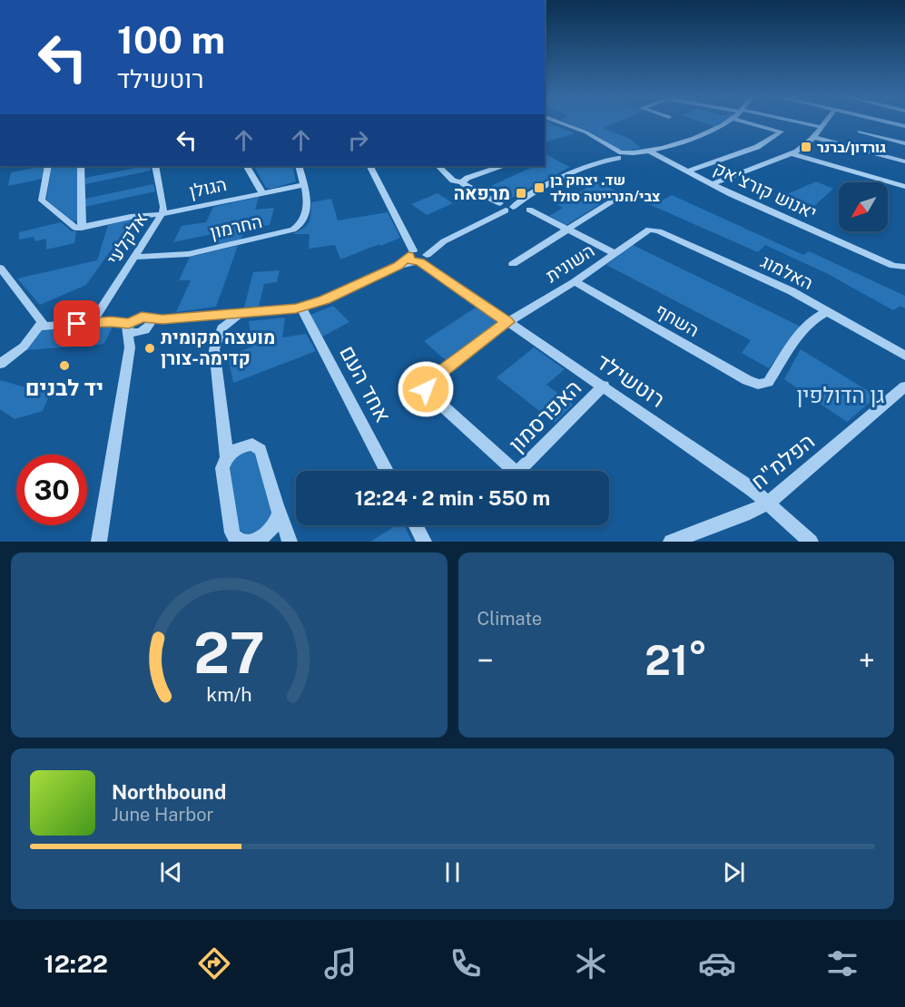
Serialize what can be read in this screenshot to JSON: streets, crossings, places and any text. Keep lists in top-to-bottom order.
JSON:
{
  "streets": {
    "street": [
      "הגולן",
      "יאנוש קורצ'אק",
      "החרמון",
      "אלקלעי",
      "השונית",
      "האלמוג",
      "השחף",
      "רוטשילד",
      "אחד העם",
      "האפרסמון",
      "הפלמ\"ח"
    ]
  },
  "crossings": [
    ["הגולן", "החרמון"],
    ["הגולן", "אלקלעי"],
    ["החרמון", "אלקלעי"],
    ["השונית", "האלמוג"],
    ["השונית", "השחף"],
    ["השונית", "רוטשילד"],
    ["השונית", "האפרסמון"],
    ["האלמוג", "השחף"],
    ["רוטשילד", "האפרסמון"],
    ["רוטשילד", "הפלמ\"ח"]
  ],
  "parks": ["גן הדולפין"],
  "places": {
    "transit": ["גורדון/ברנר", "שד. יצחק בן צבי/הנרייטה סולד", "מרפאה"],
    "other": ["מועצה מקומית קדימה-צורן", "יד לבנים"]
  },
  "north": "bottom left",
  "page": {
    "turn": ["100 m", "רוטשילד"],
    "limit": "30",
    "trip": "12:24 · 2 min · 550 m",
    "tile": "Climate",
    "heat": ["−", "21°", "+"],
    "song": ["Northbound", "June Harbor"],
    "tabs": "12:22",
    "gauge": ["27", "km/h"]
  }
}
